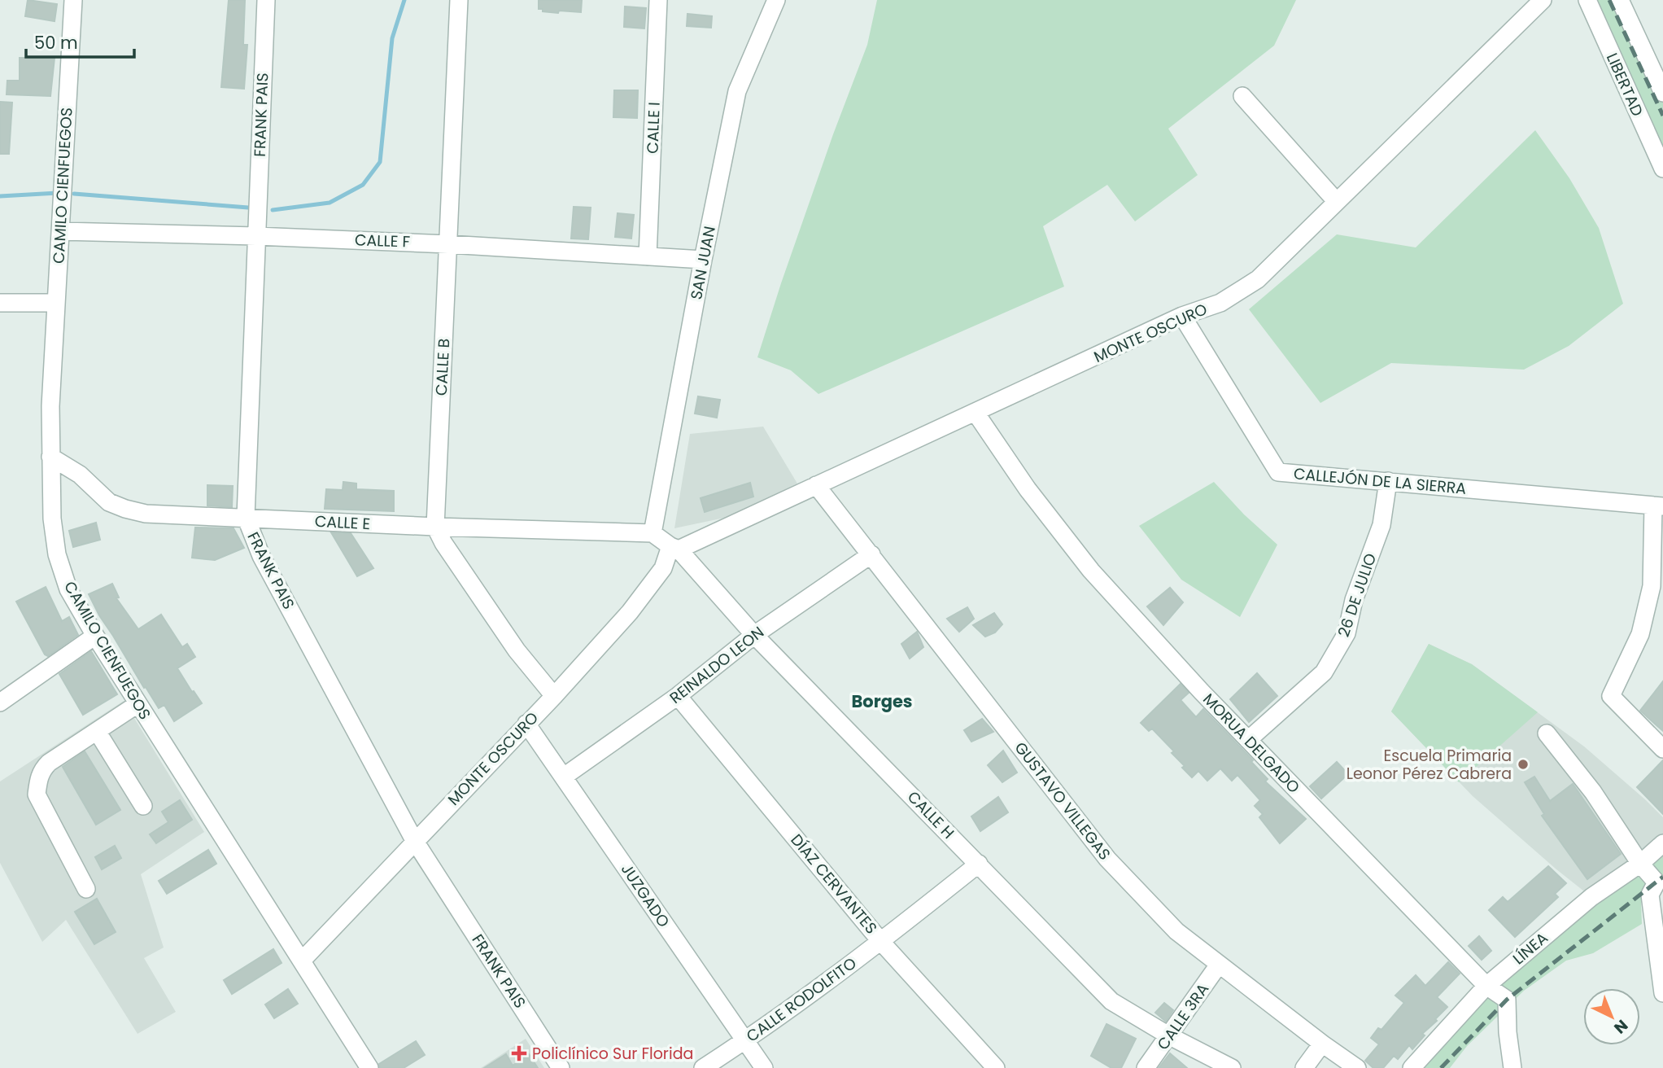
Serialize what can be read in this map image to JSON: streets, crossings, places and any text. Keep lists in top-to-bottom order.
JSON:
{
  "streets": {
    "street": [
      "LIBERTAD",
      "FRANK PAIS",
      "CALLE I",
      "CAMILO CIENFUEGOS",
      "CALLE F",
      "SAN JUAN",
      "MONTE OSCURO",
      "CALLE B",
      "CALLEJÓN DE LA SIERRA",
      "CALLE E",
      "26 DE JULIO",
      "REINALDO LEON",
      "MORUA DELGADO",
      "GUSTAVO VILLEGAS",
      "CALLE H",
      "DÍAZ CERVANTES",
      "JUZGADO",
      "LÍNEA",
      "CALLE RODOLFITO",
      "CALLE 3RA"
    ]
  },
  "crossings": [
    ["FRANK PAIS", "CALLE F"],
    ["FRANK PAIS", "MONTE OSCURO"],
    ["FRANK PAIS", "CALLE E"],
    ["CALLE I", "CALLE F"],
    ["CAMILO CIENFUEGOS", "CALLE F"],
    ["CAMILO CIENFUEGOS", "MONTE OSCURO"],
    ["CAMILO CIENFUEGOS", "CALLE E"],
    ["CALLE F", "SAN JUAN"],
    ["CALLE F", "CALLE B"],
    ["SAN JUAN", "CALLE E"],
    ["SAN JUAN", "CALLE H"],
    ["MONTE OSCURO", "CALLEJÓN DE LA SIERRA"],
    ["MONTE OSCURO", "MORUA DELGADO"],
    ["MONTE OSCURO", "GUSTAVO VILLEGAS"],
    ["MONTE OSCURO", "CALLE H"],
    ["MONTE OSCURO", "JUZGADO"],
    ["CALLE B", "CALLE E"],
    ["CALLEJÓN DE LA SIERRA", "26 DE JULIO"],
    ["CALLE E", "CALLE H"],
    ["26 DE JULIO", "MORUA DELGADO"],
    ["REINALDO LEON", "GUSTAVO VILLEGAS"],
    ["REINALDO LEON", "CALLE H"],
    ["REINALDO LEON", "DÍAZ CERVANTES"],
    ["REINALDO LEON", "JUZGADO"],
    ["MORUA DELGADO", "LÍNEA"],
    ["GUSTAVO VILLEGAS", "CALLE 3RA"],
    ["CALLE H", "CALLE RODOLFITO"],
    ["CALLE H", "CALLE 3RA"],
    ["DÍAZ CERVANTES", "CALLE RODOLFITO"],
    ["JUZGADO", "CALLE RODOLFITO"]
  ],
  "districts": ["Borges"],
  "places": {
    "other": ["Escuela Primaria Leonor Pérez Cabrera"],
    "health": ["Policlínico Sur Florida"]
  },
  "scale_bar": "50 m",
  "north": "bottom right"
}
